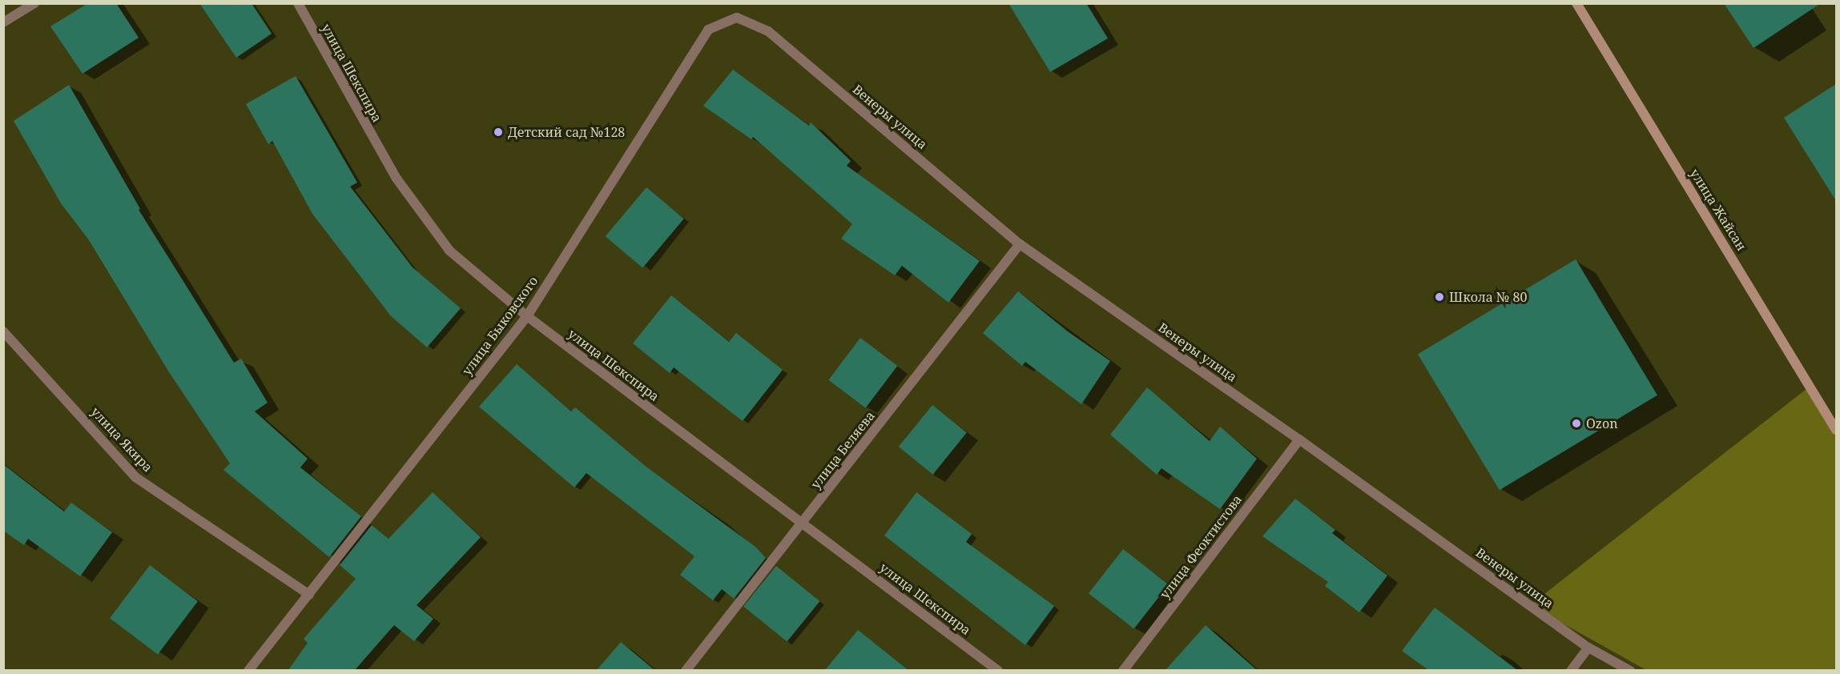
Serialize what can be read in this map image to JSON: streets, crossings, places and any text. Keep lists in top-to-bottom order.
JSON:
{
  "streets": {
    "street": [
      "улица Шекспира",
      "Венеры улица",
      "улица Жайсан",
      "улица Быковского",
      "улица Якира",
      "улица Беляева",
      "улица Феоктистова"
    ]
  },
  "crossings": [
    ["улица Шекспира", "улица Быковского"],
    ["улица Шекспира", "улица Беляева"],
    ["Венеры улица", "улица Быковского"],
    ["Венеры улица", "улица Беляева"],
    ["Венеры улица", "улица Феоктистова"],
    ["улица Быковского", "улица Якира"]
  ],
  "places": ["Детский сад №128", "Школа № 80", "Ozon"]
}
